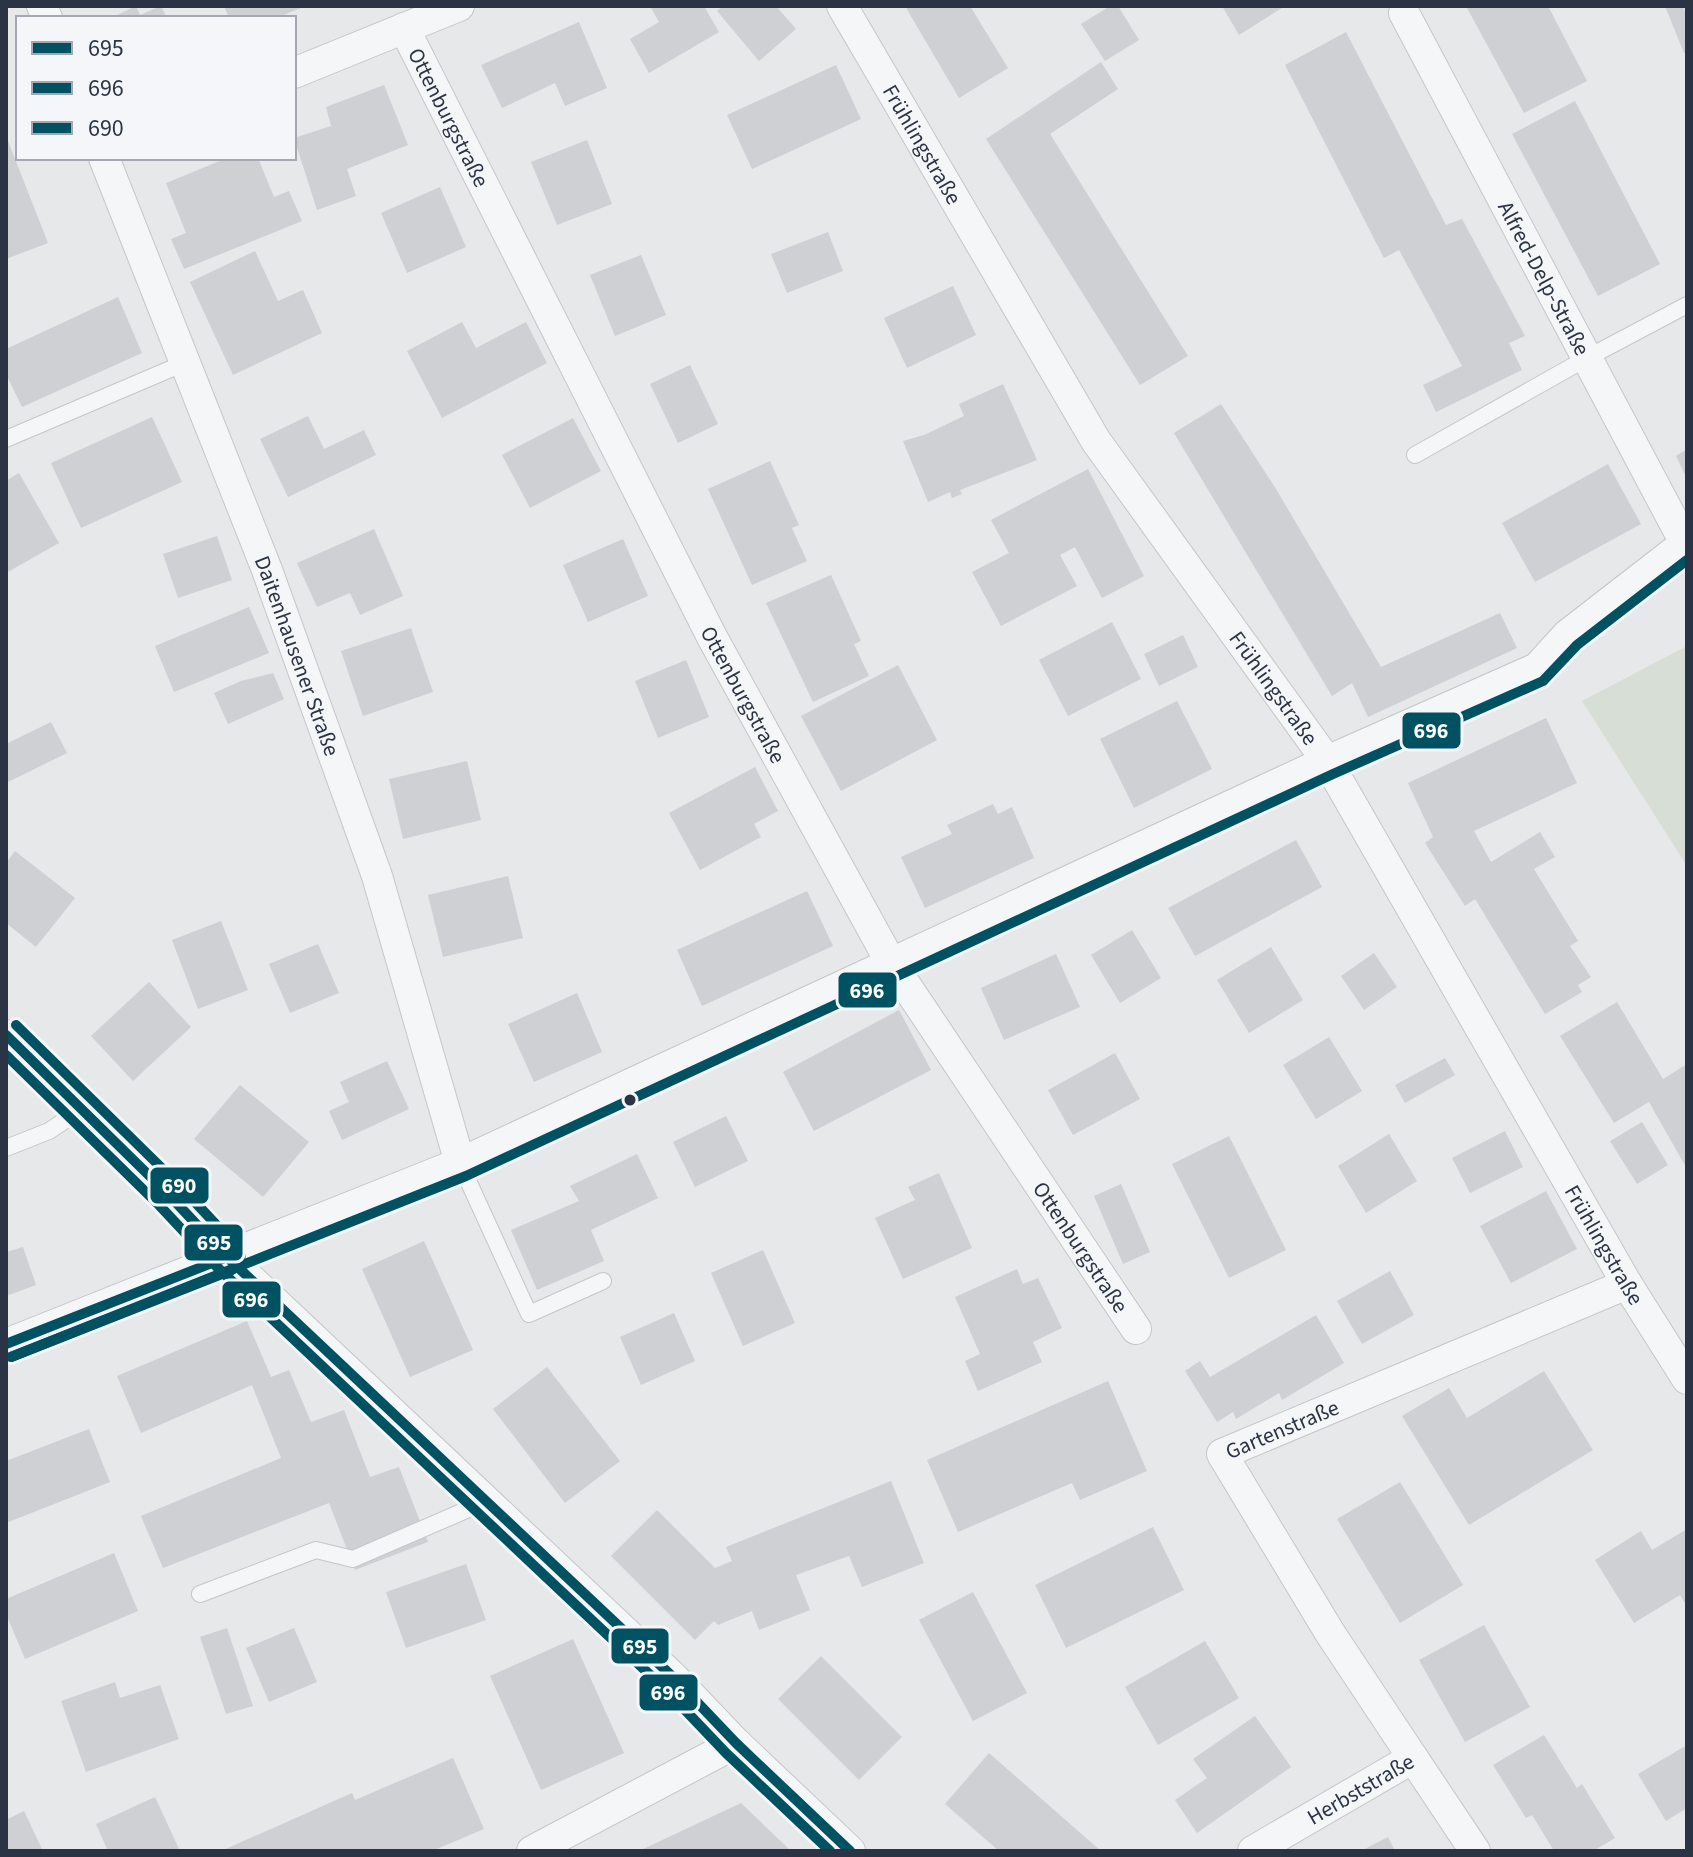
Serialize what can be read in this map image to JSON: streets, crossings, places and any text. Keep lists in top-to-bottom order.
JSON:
{
  "streets": {
    "street": [
      "Ottenburgstraße",
      "Frühlingstraße",
      "Alfred-Delp-Straße",
      "Daitenhausener Straße",
      "Gartenstraße",
      "Herbststraße"
    ]
  },
  "crossings": [
    ["Frühlingstraße", "Gartenstraße"],
    ["Gartenstraße", "Herbststraße"]
  ],
  "lines": ["transit line 696", "transit line 690", "transit line 695"],
  "legend": ["695", "696", "690"]
}
